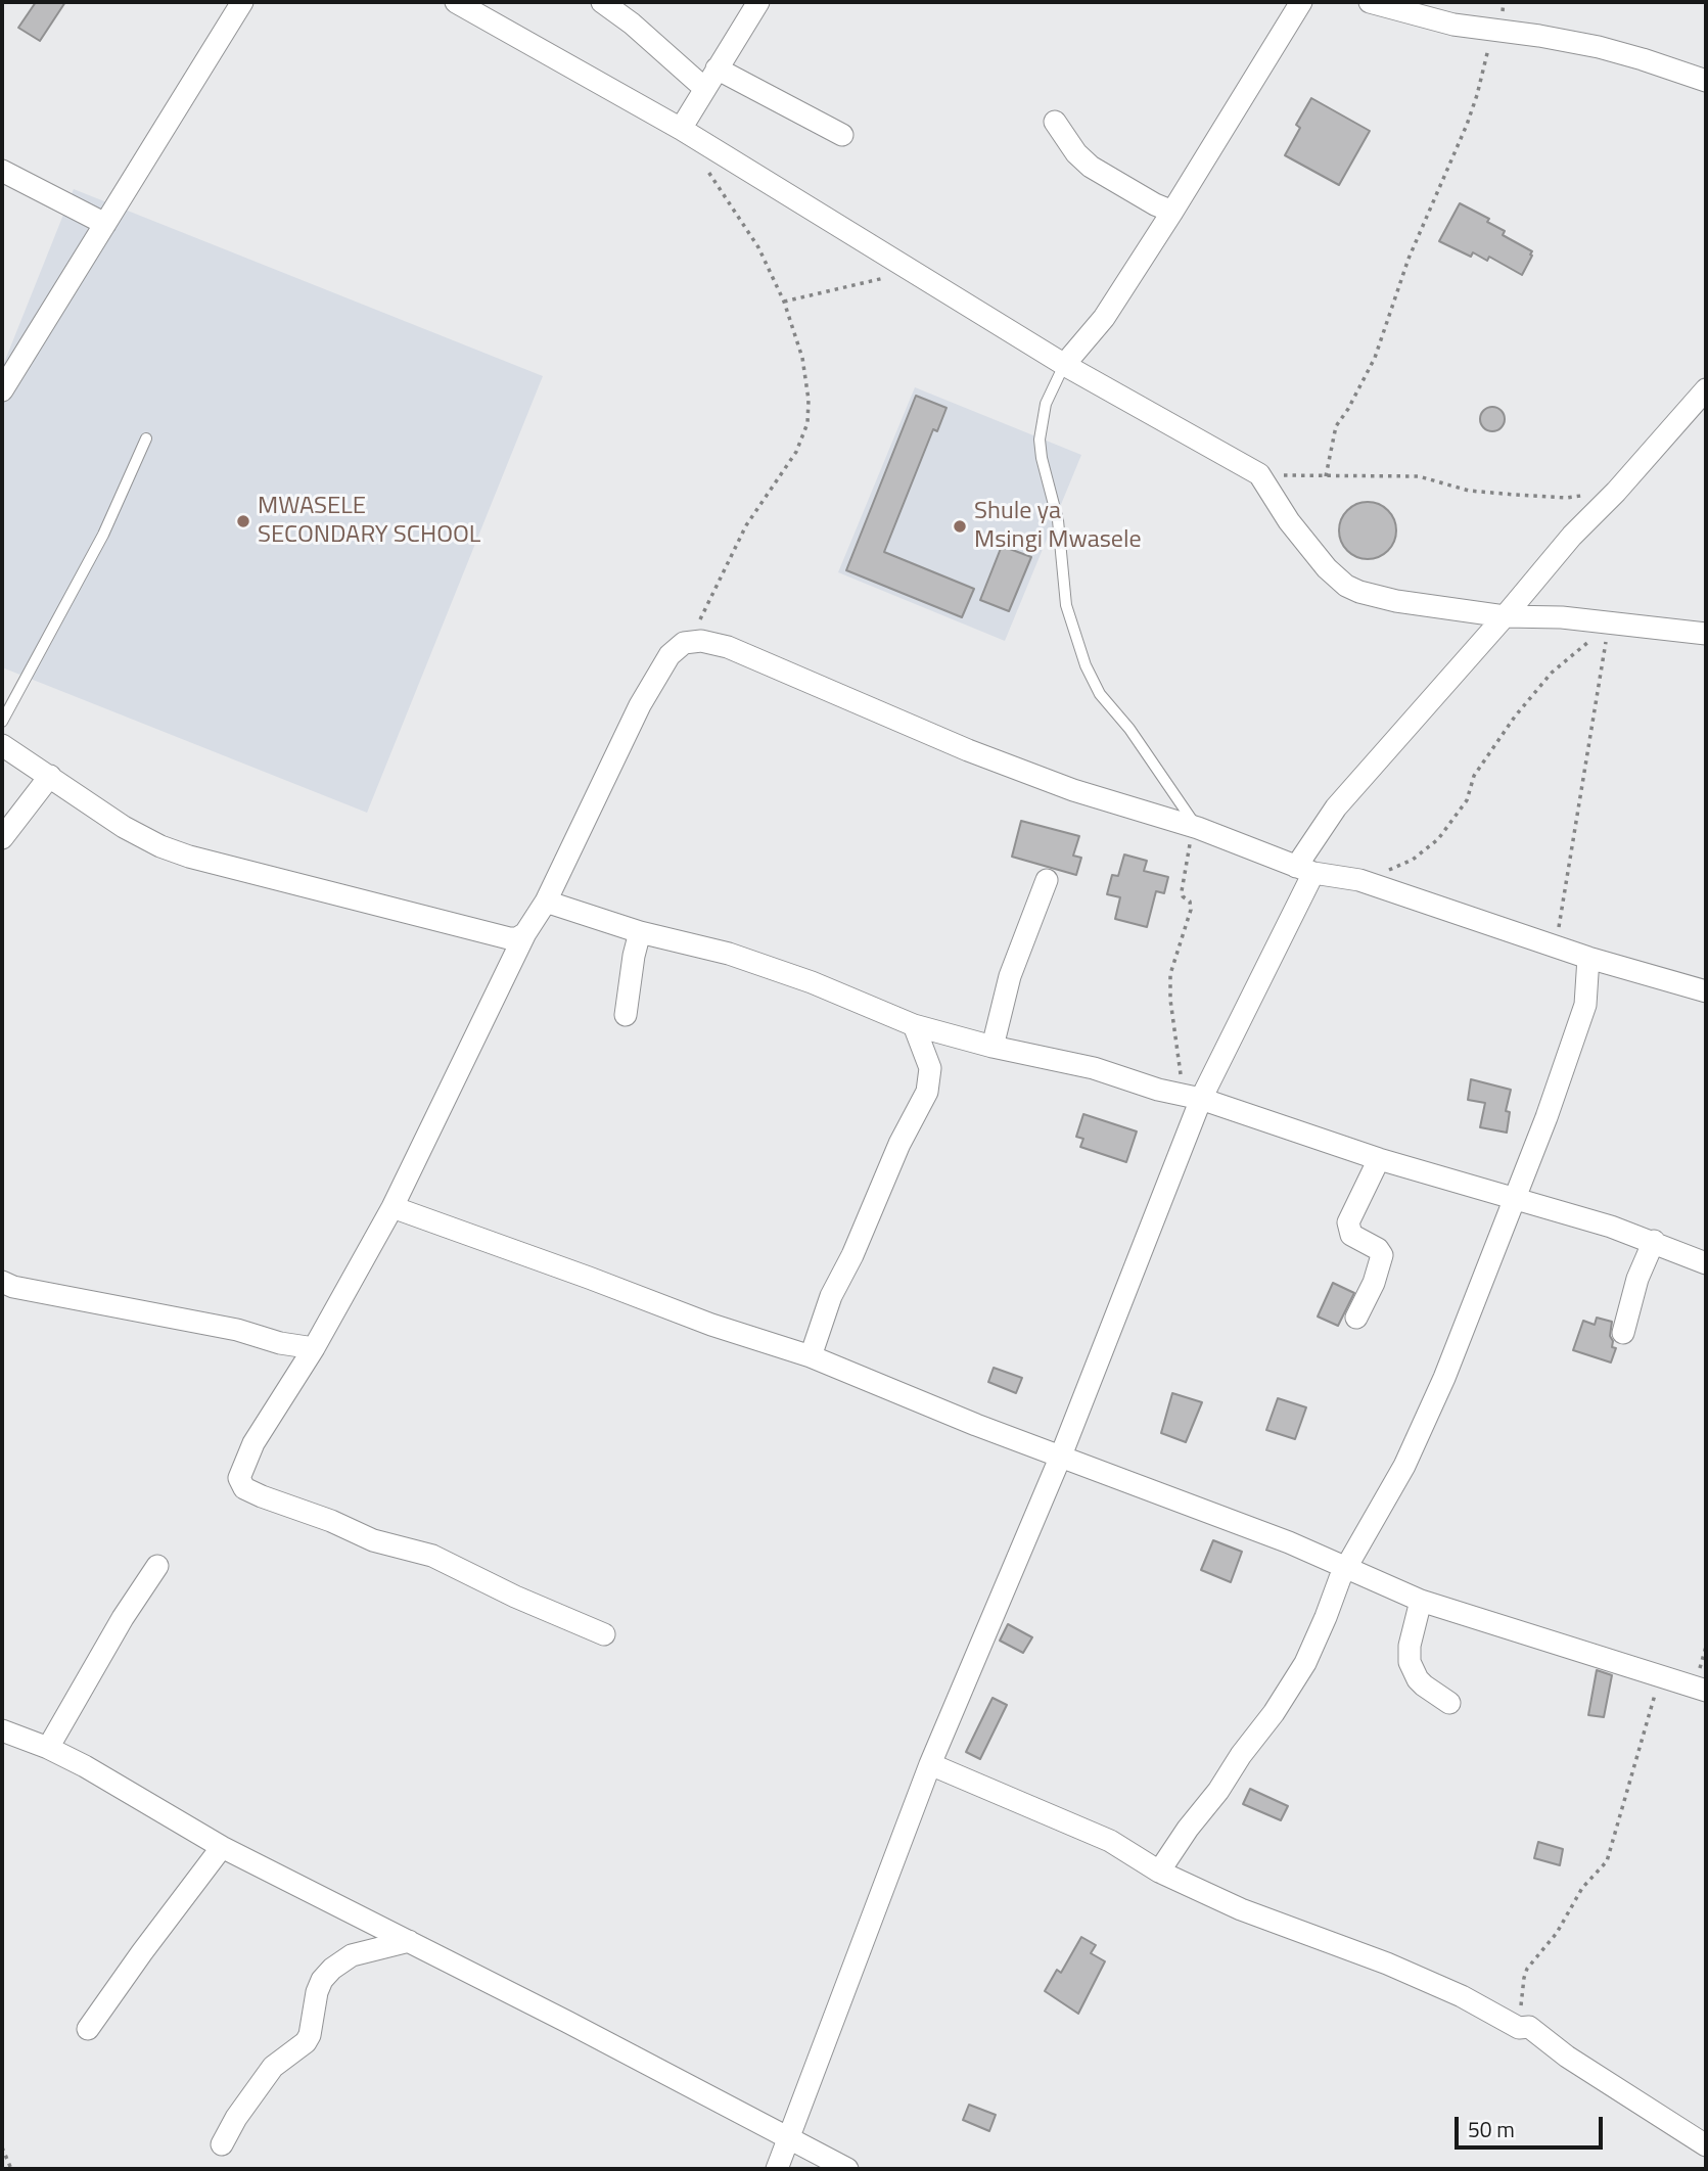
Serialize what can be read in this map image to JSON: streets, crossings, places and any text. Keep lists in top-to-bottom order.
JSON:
{
  "places": ["MWASELE SECONDARY SCHOOL", "Shule ya Msingi Mwasele"],
  "scale_bar": "50 m"
}
